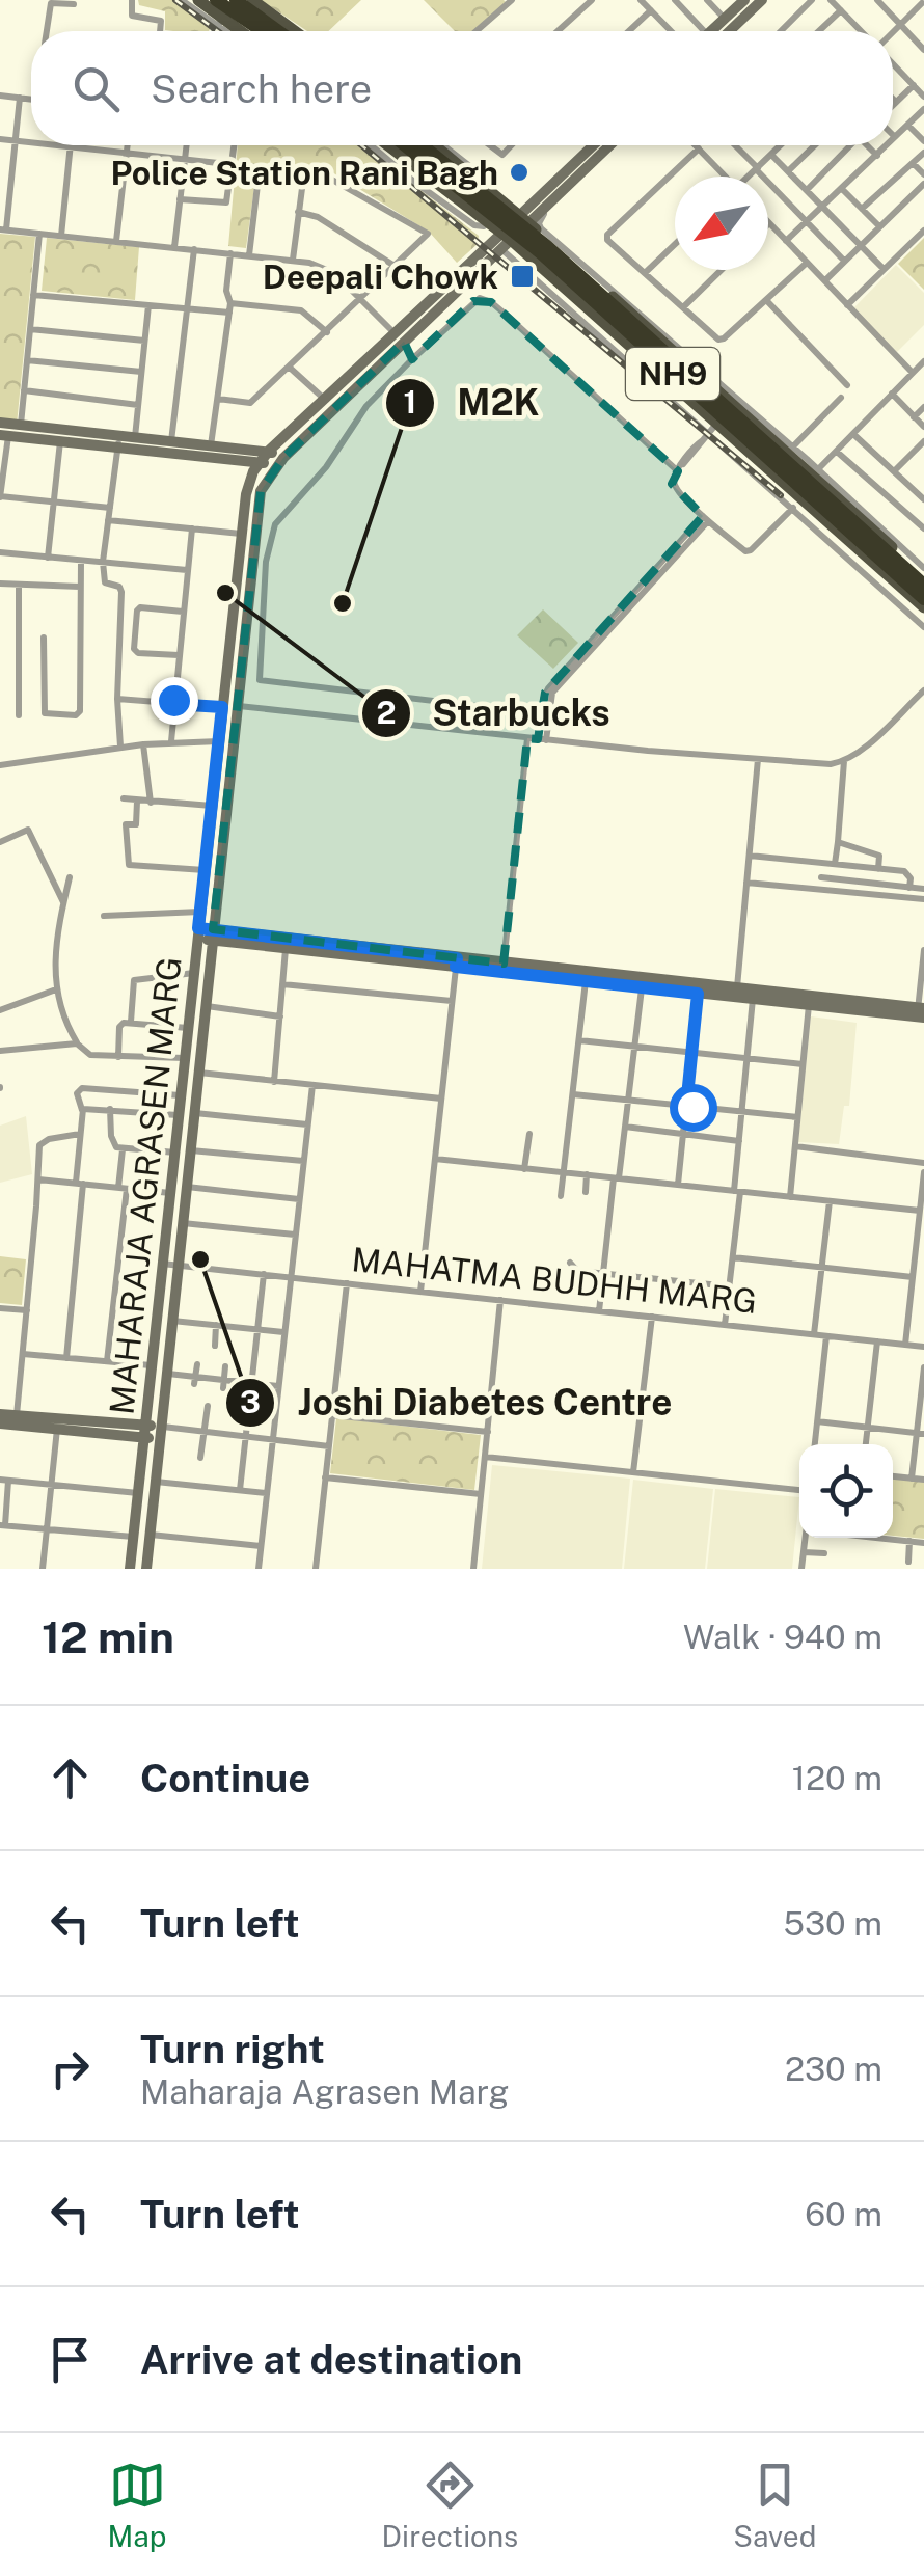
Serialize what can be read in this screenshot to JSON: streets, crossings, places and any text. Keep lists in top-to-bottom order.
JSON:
{
  "streets": {
    "highway": ["NH9"],
    "street": ["MAHARAJA AGRASEN MARG", "MAHATMA BUDHH MARG"]
  },
  "crossings": [
    ["MAHARAJA AGRASEN MARG", "MAHATMA BUDHH MARG"]
  ],
  "places": {
    "other": [
      "Police Station Rani Bagh",
      "Starbucks",
      "M2K",
      "Joshi Diabetes Centre"
    ],
    "transit": ["Deepali Chowk"]
  },
  "north": "bottom left",
  "page": {
    "search": "Search here",
    "heading": ["12 min", "Walk · 940 m"],
    "list": [
      ["Continue", "120 m"],
      ["Turn left", "530 m"],
      ["Turn right", "Maharaja Agrasen Marg", "230 m"],
      ["Turn left", "60 m"],
      "Arrive at destination"
    ],
    "nav": ["Map", "Directions", "Saved"]
  }
}
